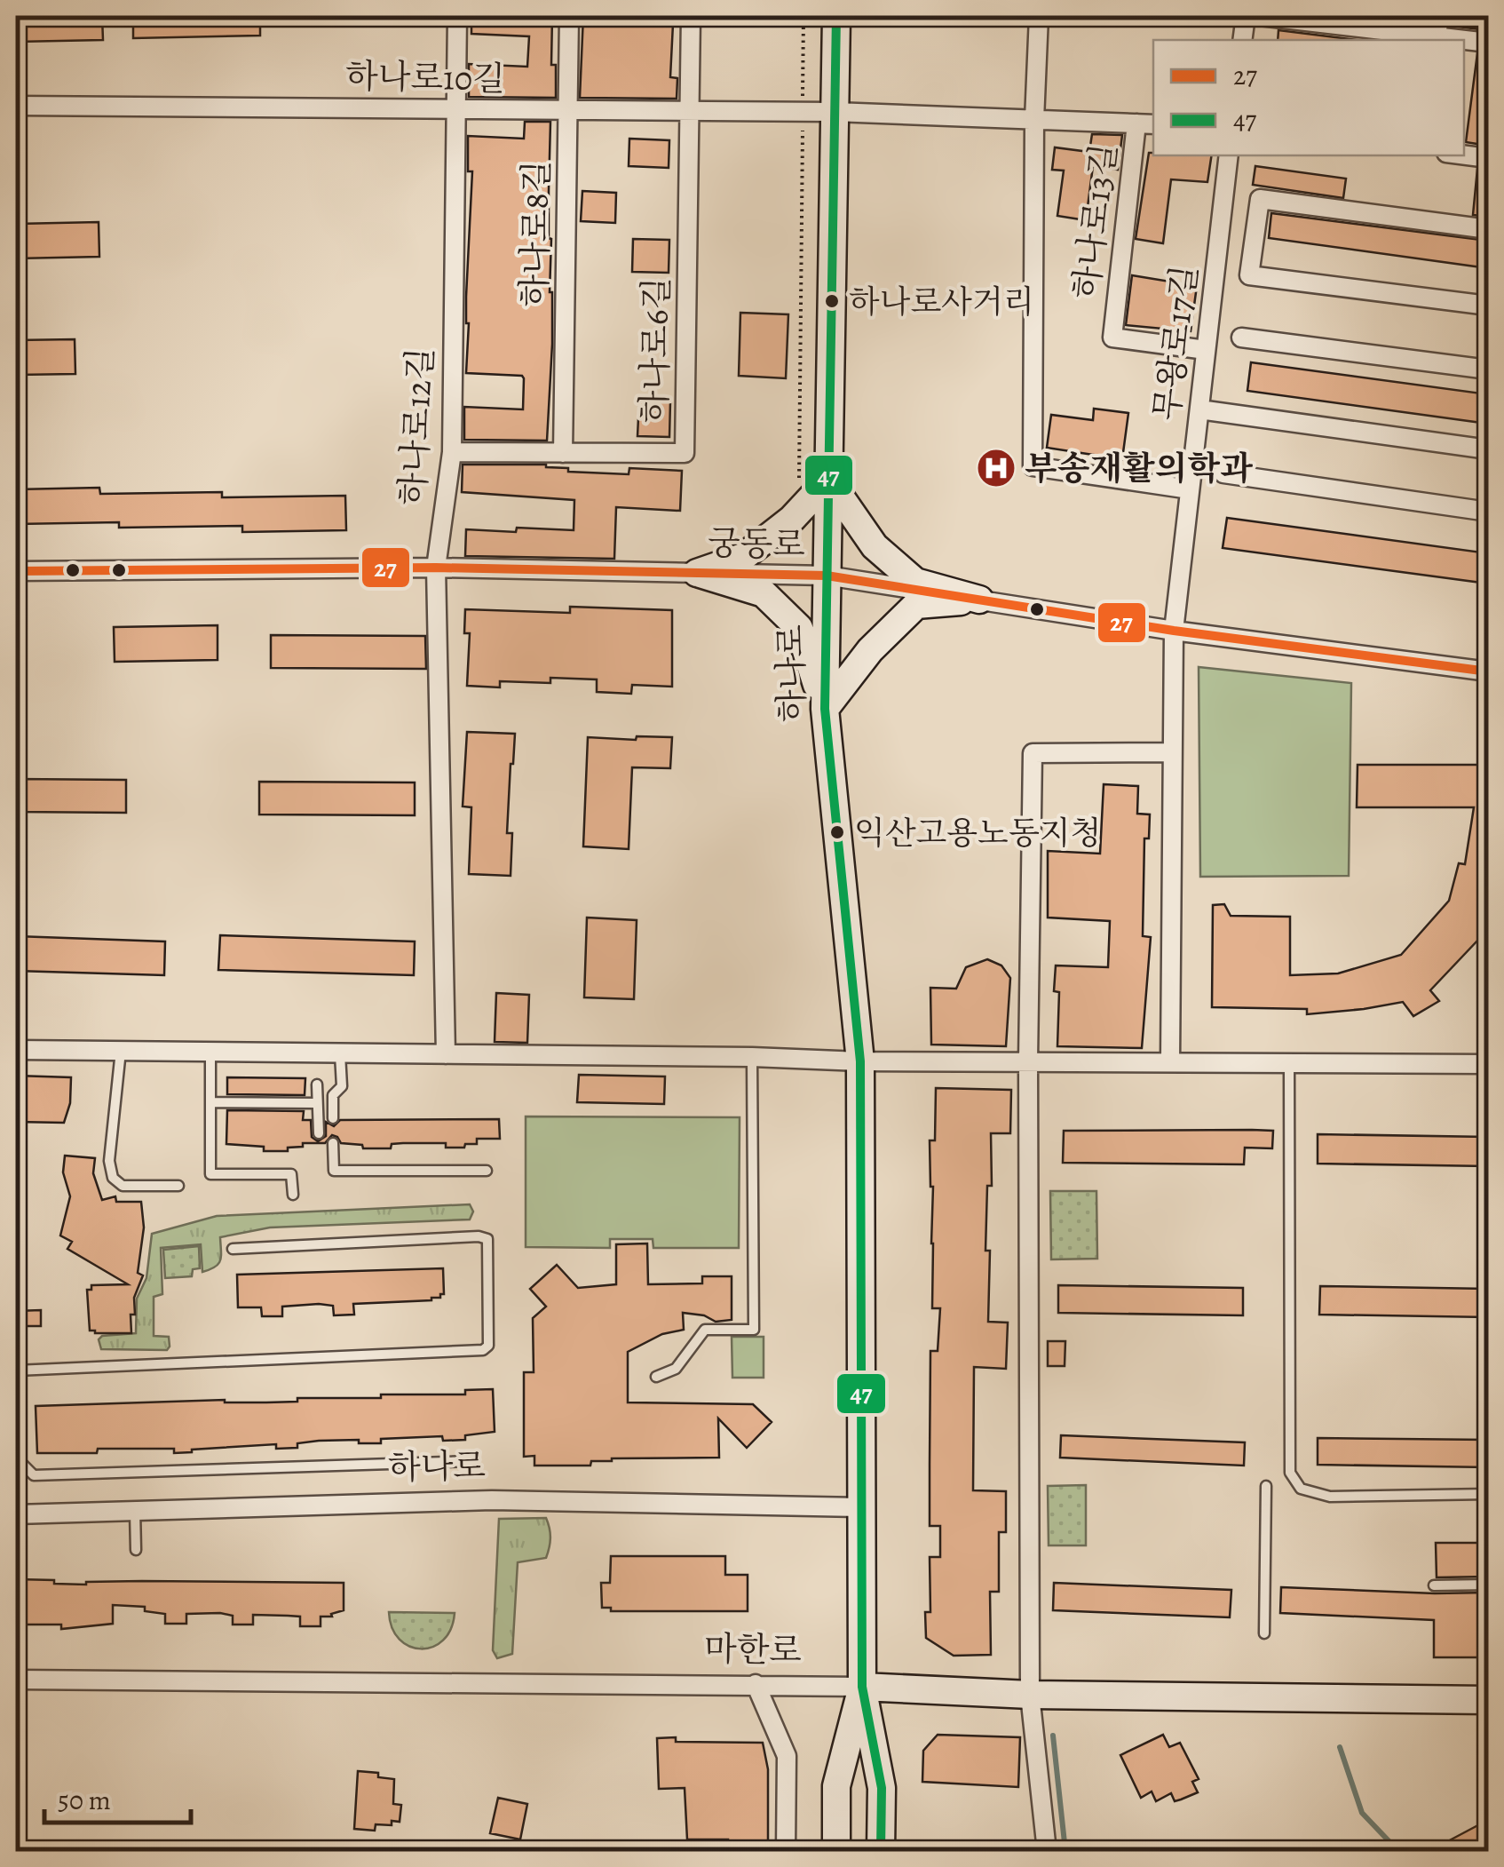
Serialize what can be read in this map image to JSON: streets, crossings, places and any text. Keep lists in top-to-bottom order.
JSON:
{
  "streets": {
    "street": [
      "하나로10길",
      "하나로13길",
      "하나로8길",
      "무왕로17길",
      "하나로6길",
      "하나로12길",
      "궁동로",
      "하나로",
      "마한로"
    ]
  },
  "crossings": [
    ["하나로10길", "하나로13길"],
    ["하나로10길", "하나로8길"],
    ["하나로10길", "하나로6길"],
    ["하나로10길", "하나로12길"],
    ["하나로10길", "하나로"],
    ["하나로13길", "무왕로17길"],
    ["하나로13길", "하나로"],
    ["하나로8길", "하나로6길"],
    ["무왕로17길", "궁동로"],
    ["하나로6길", "하나로12길"],
    ["하나로12길", "궁동로"],
    ["궁동로", "하나로"],
    ["하나로", "마한로"]
  ],
  "places": {
    "other": ["하나로사거리", "익산고용노동지청"],
    "hospital": ["부송재활의학과"]
  },
  "lines": ["transit line 47", "transit line 27"],
  "legend": ["27", "47"],
  "scale_bar": "50 m"
}
